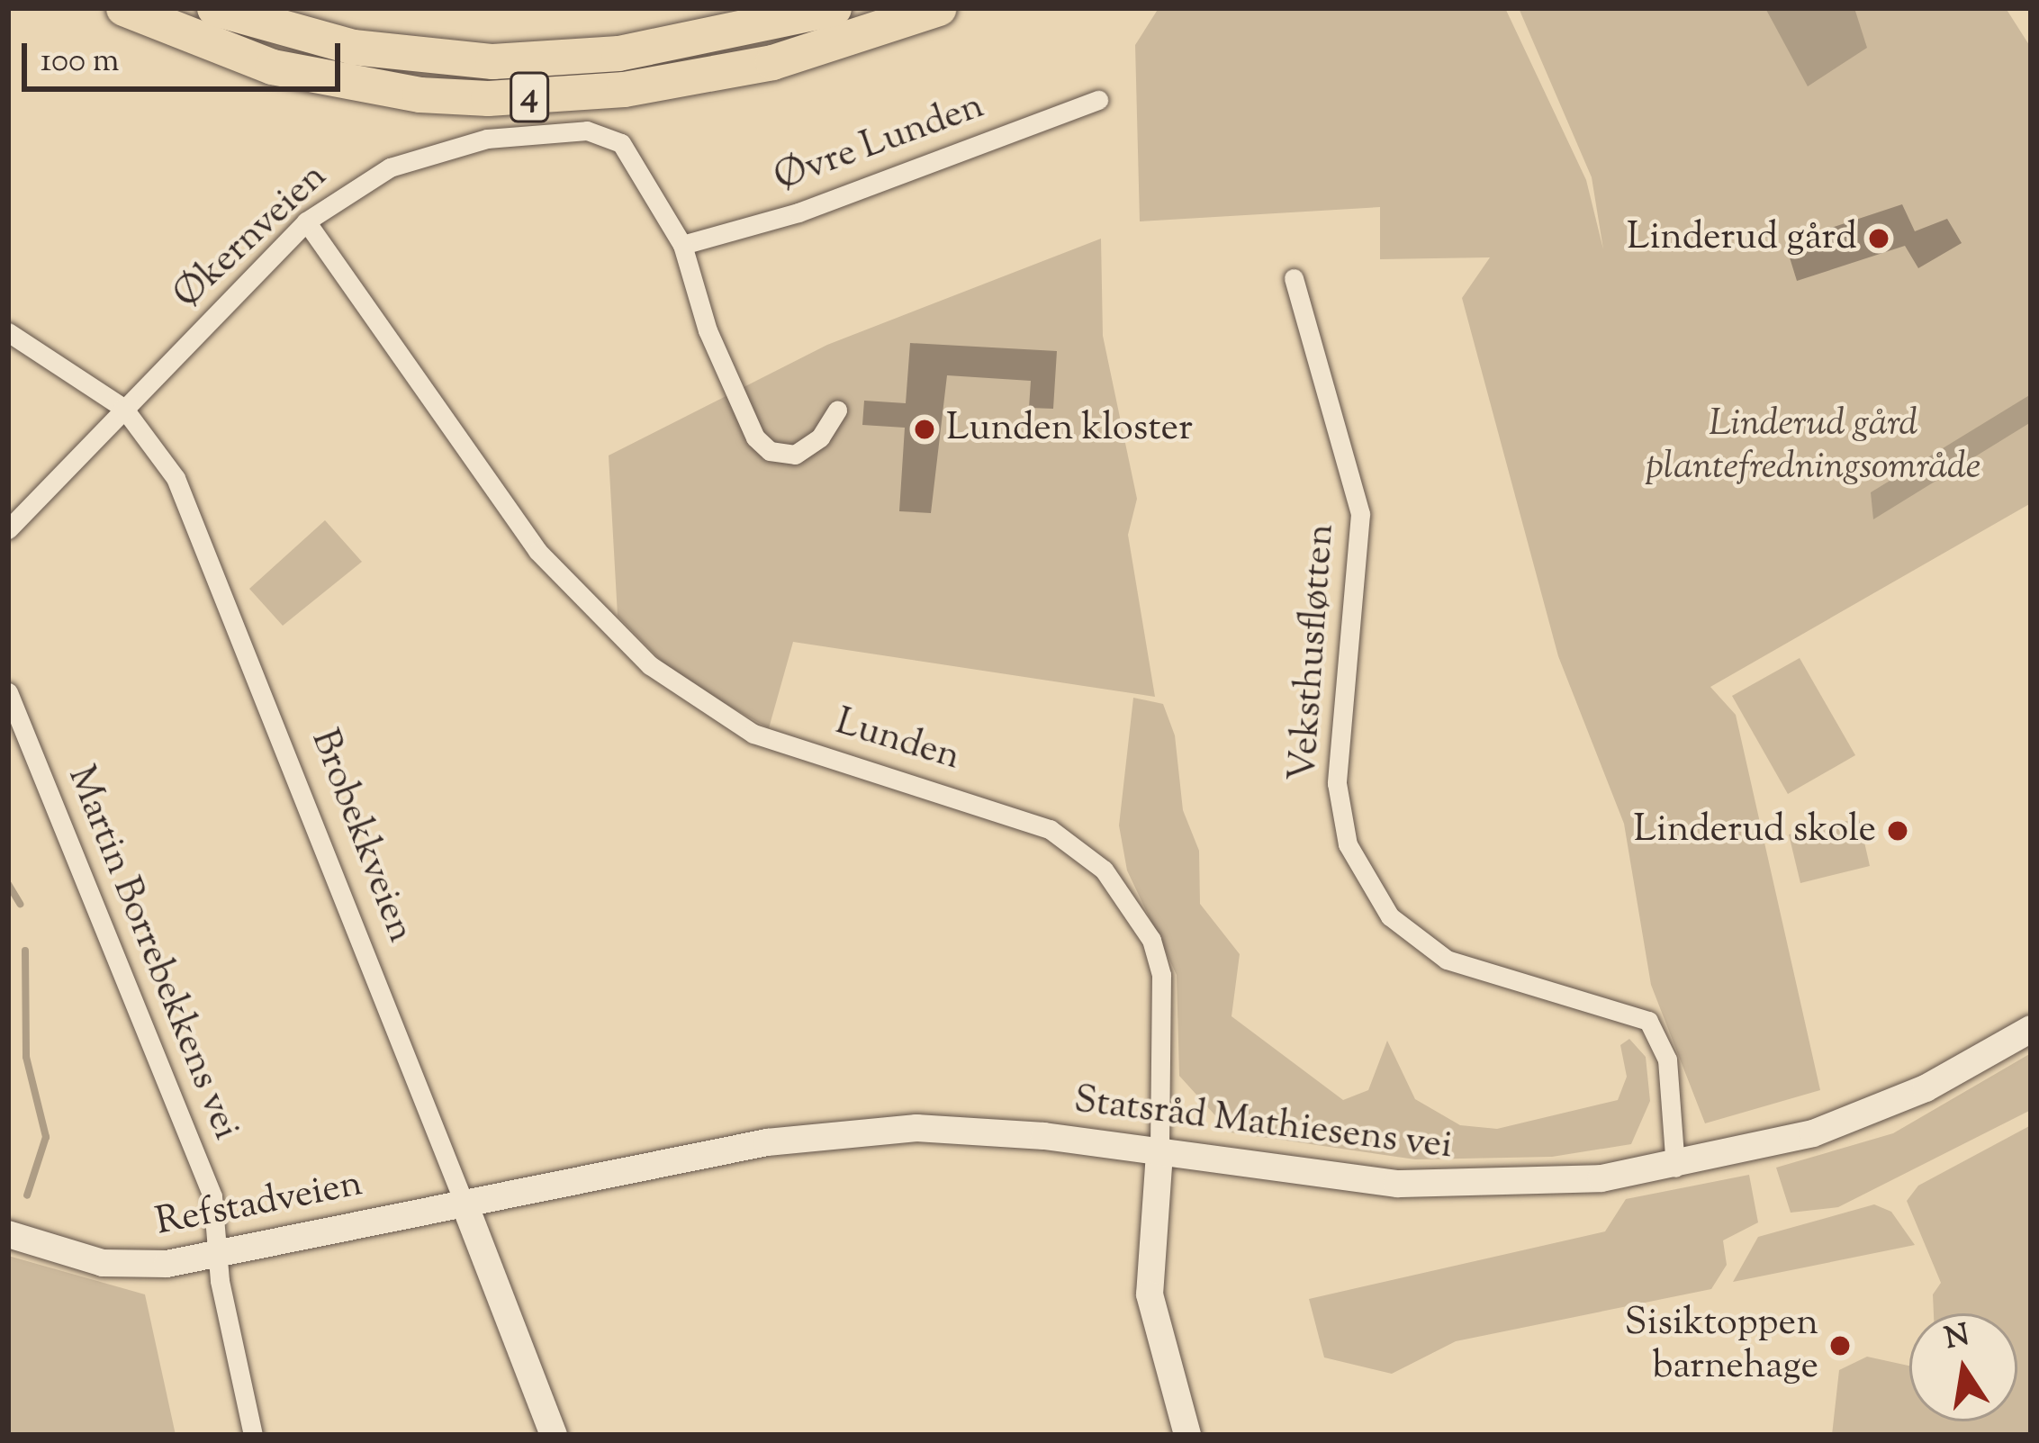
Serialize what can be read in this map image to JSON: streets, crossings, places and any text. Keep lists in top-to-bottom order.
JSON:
{
  "streets": {
    "highway": ["4"],
    "street": [
      "Øvre Lunden",
      "Økernveien",
      "Veksthusfløtten",
      "Lunden",
      "Brobekkveien",
      "Martin Borrebekkens vei",
      "Statsråd Mathiesens vei",
      "Refstadveien"
    ]
  },
  "crossings": [
    ["Øvre Lunden", "Økernveien"],
    ["Økernveien", "Lunden"],
    ["Økernveien", "Brobekkveien"],
    ["Veksthusfløtten", "Statsråd Mathiesens vei"],
    ["Lunden", "Statsråd Mathiesens vei"],
    ["Brobekkveien", "Statsråd Mathiesens vei"],
    ["Brobekkveien", "Refstadveien"],
    ["Martin Borrebekkens vei", "Refstadveien"],
    ["Statsråd Mathiesens vei", "Refstadveien"]
  ],
  "parks": ["Linderud gård plantefredningsområde"],
  "places": [
    "Linderud gård",
    "Lunden kloster",
    "Linderud skole",
    "Sisiktoppen barnehage"
  ],
  "scale_bar": "100 m",
  "north": "top"
}
